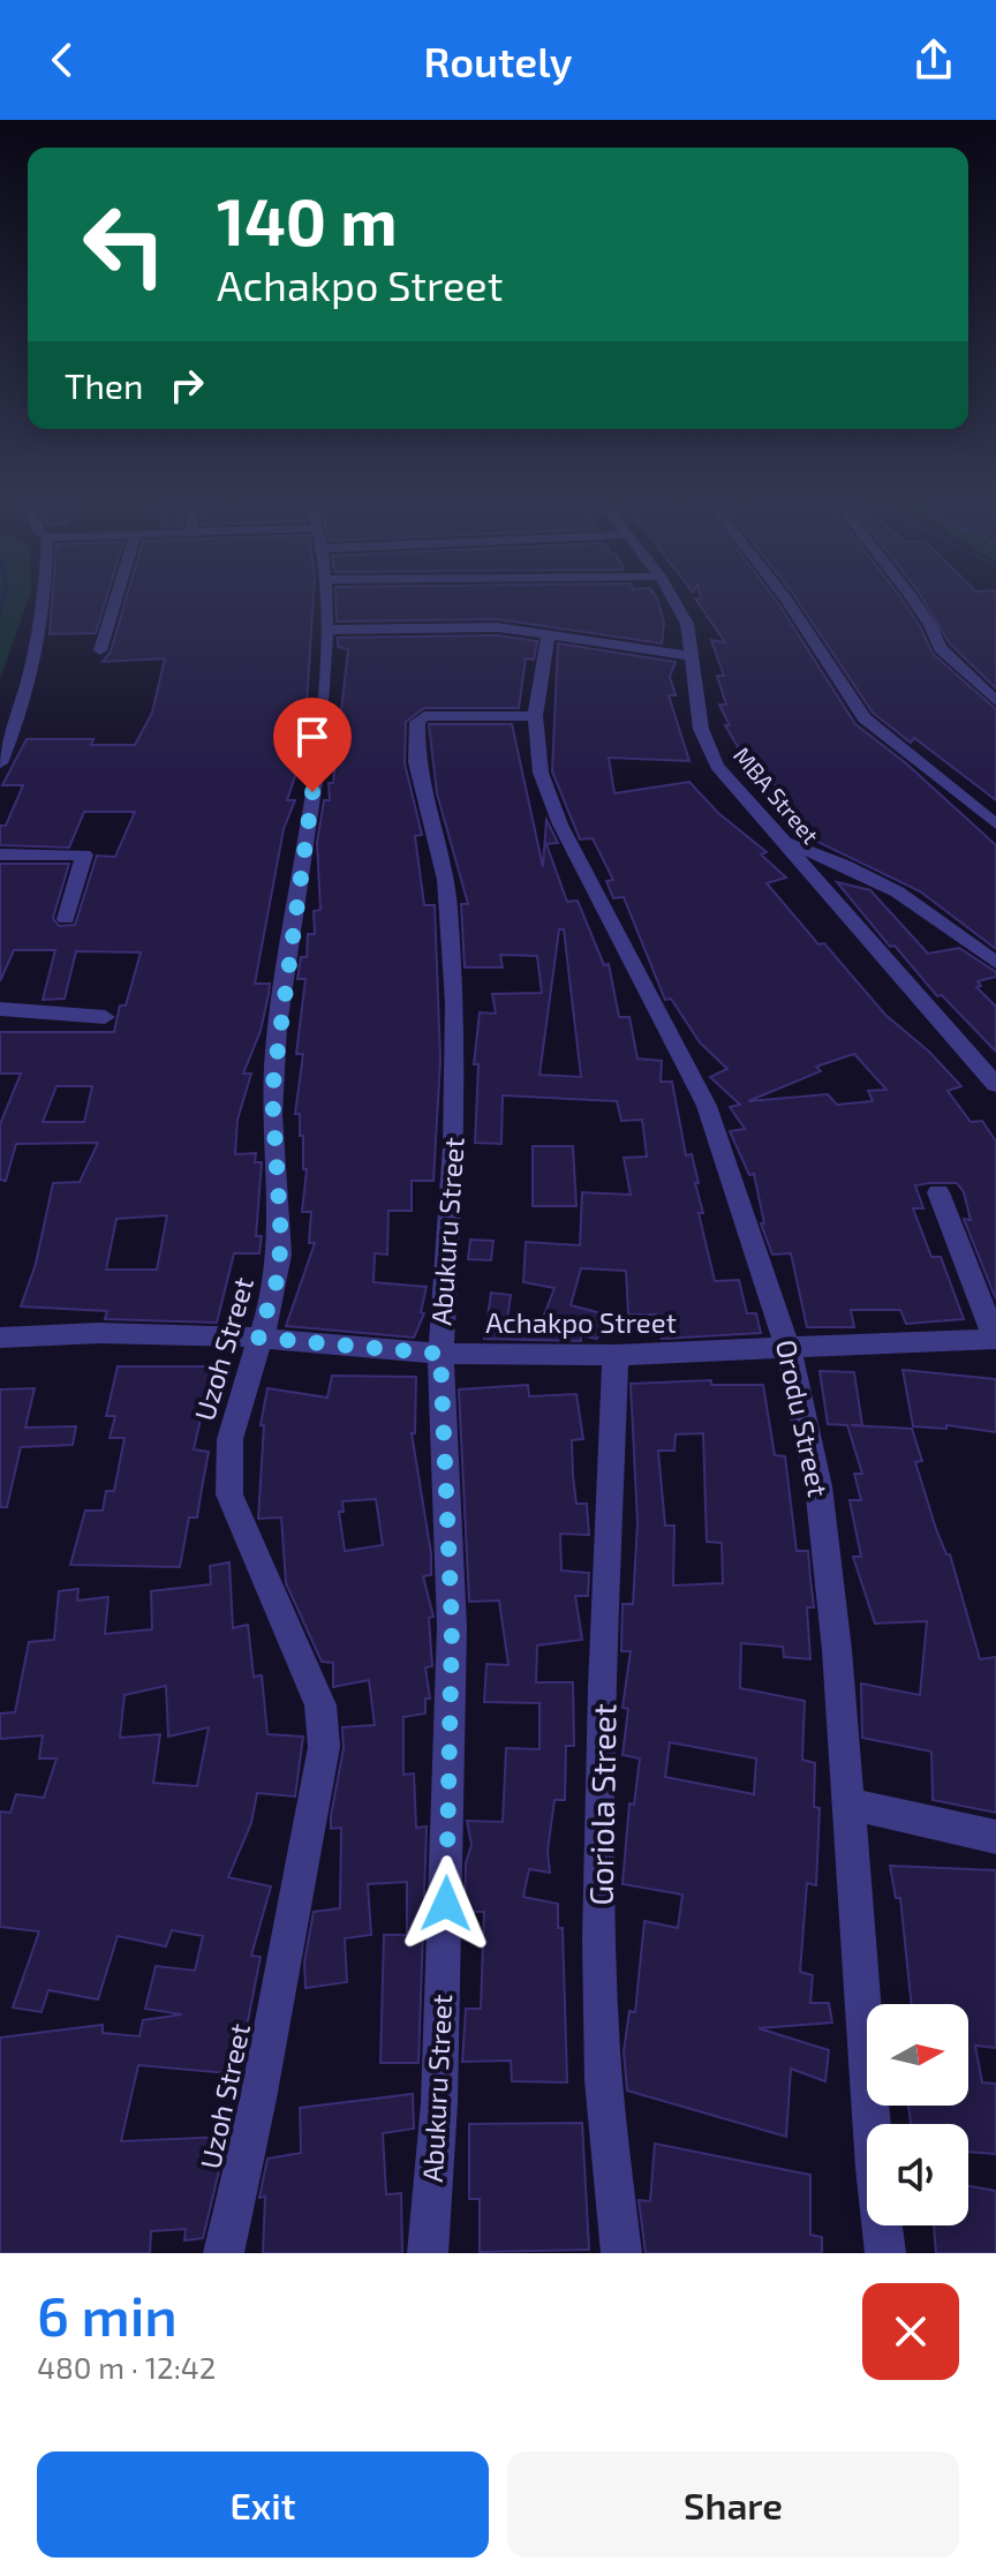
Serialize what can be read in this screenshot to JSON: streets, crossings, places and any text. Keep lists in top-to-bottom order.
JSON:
{
  "streets": {
    "street": [
      "MBA Street",
      "Abukuru Street",
      "Achakpo Street",
      "Uzoh Street",
      "Orodu Street",
      "Goriola Street"
    ]
  },
  "crossings": [
    ["Abukuru Street", "Achakpo Street"],
    ["Abukuru Street", "Orodu Street"],
    ["Achakpo Street", "Uzoh Street"],
    ["Achakpo Street", "Orodu Street"],
    ["Achakpo Street", "Goriola Street"]
  ],
  "north": "right",
  "page": {
    "header": "Routely",
    "turn": ["140 m", "Achakpo Street"],
    "then": "Then",
    "heading": ["6 min", "480 m · 12:42"],
    "buttons": ["Exit", "Share"]
  }
}
